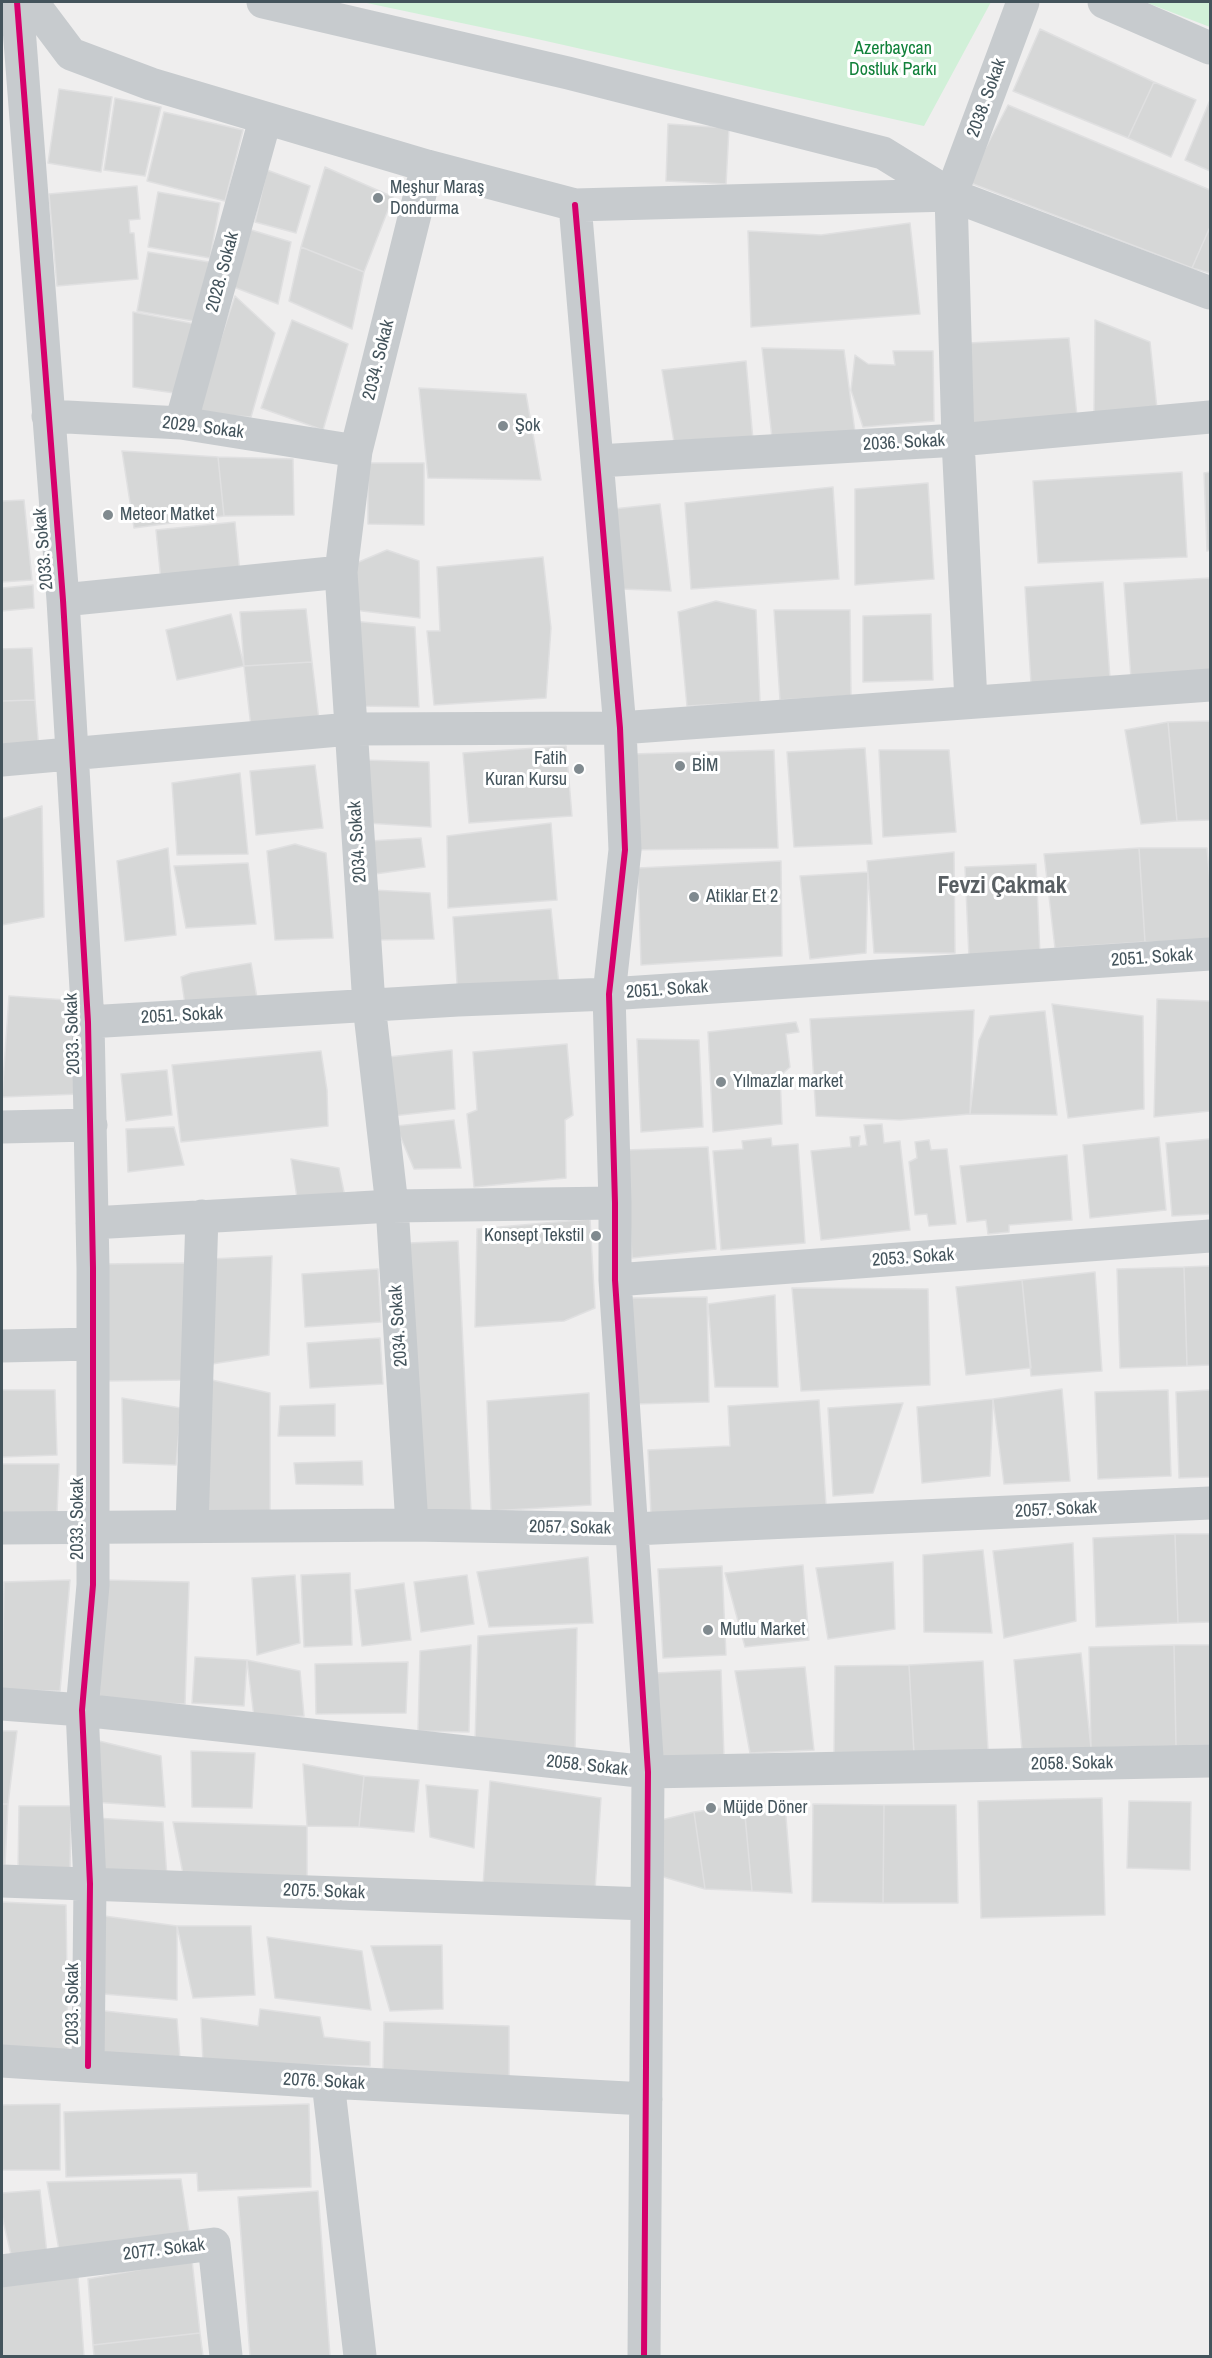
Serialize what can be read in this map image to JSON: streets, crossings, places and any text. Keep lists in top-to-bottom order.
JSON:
{
  "streets": {
    "street": [
      "2038. Sokak",
      "2028. Sokak",
      "2034. Sokak",
      "2029. Sokak",
      "2036. Sokak",
      "2033. Sokak",
      "2051. Sokak",
      "2053. Sokak",
      "2057. Sokak",
      "2058. Sokak",
      "2075. Sokak",
      "2076. Sokak",
      "2077. Sokak"
    ]
  },
  "crossings": [
    ["2028. Sokak", "2029. Sokak"],
    ["2034. Sokak", "2029. Sokak"],
    ["2034. Sokak", "2051. Sokak"],
    ["2034. Sokak", "2057. Sokak"],
    ["2029. Sokak", "2033. Sokak"],
    ["2033. Sokak", "2051. Sokak"],
    ["2033. Sokak", "2057. Sokak"],
    ["2033. Sokak", "2058. Sokak"],
    ["2033. Sokak", "2075. Sokak"],
    ["2033. Sokak", "2076. Sokak"]
  ],
  "districts": ["Fevzi Çakmak"],
  "parks": ["Azerbaycan Dostluk Parkı"],
  "places": [
    "Meşhur Maraş Dondurma",
    "Şok",
    "Meteor Matket",
    "BİM",
    "Fatih Kuran Kursu",
    "Atiklar Et 2",
    "Yılmazlar market",
    "Konsept Tekstil",
    "Mutlu Market",
    "Müjde Döner"
  ]
}
